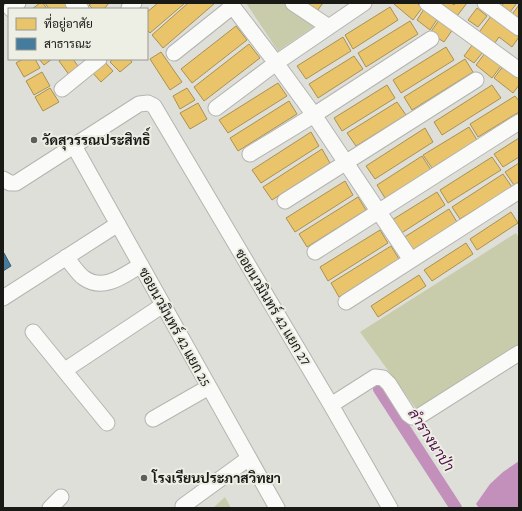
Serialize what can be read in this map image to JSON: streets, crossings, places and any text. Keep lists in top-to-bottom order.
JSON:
{
  "streets": {
    "street": ["ซอยนวมินทร์ 42 แยก 27", "ซอยนวมินทร์ 42 แยก 25"]
  },
  "crossings": [
    ["ซอยนวมินทร์ 42 แยก 27", "ซอยนวมินทร์ 42 แยก 25"]
  ],
  "water": ["ลำรางนาป่า"],
  "places": ["วัดสุวรรณประสิทธิ์", "โรงเรียนประภาสวิทยา"],
  "legend": ["ที่อยู่อาศัย", "สาธารณะ"]
}
